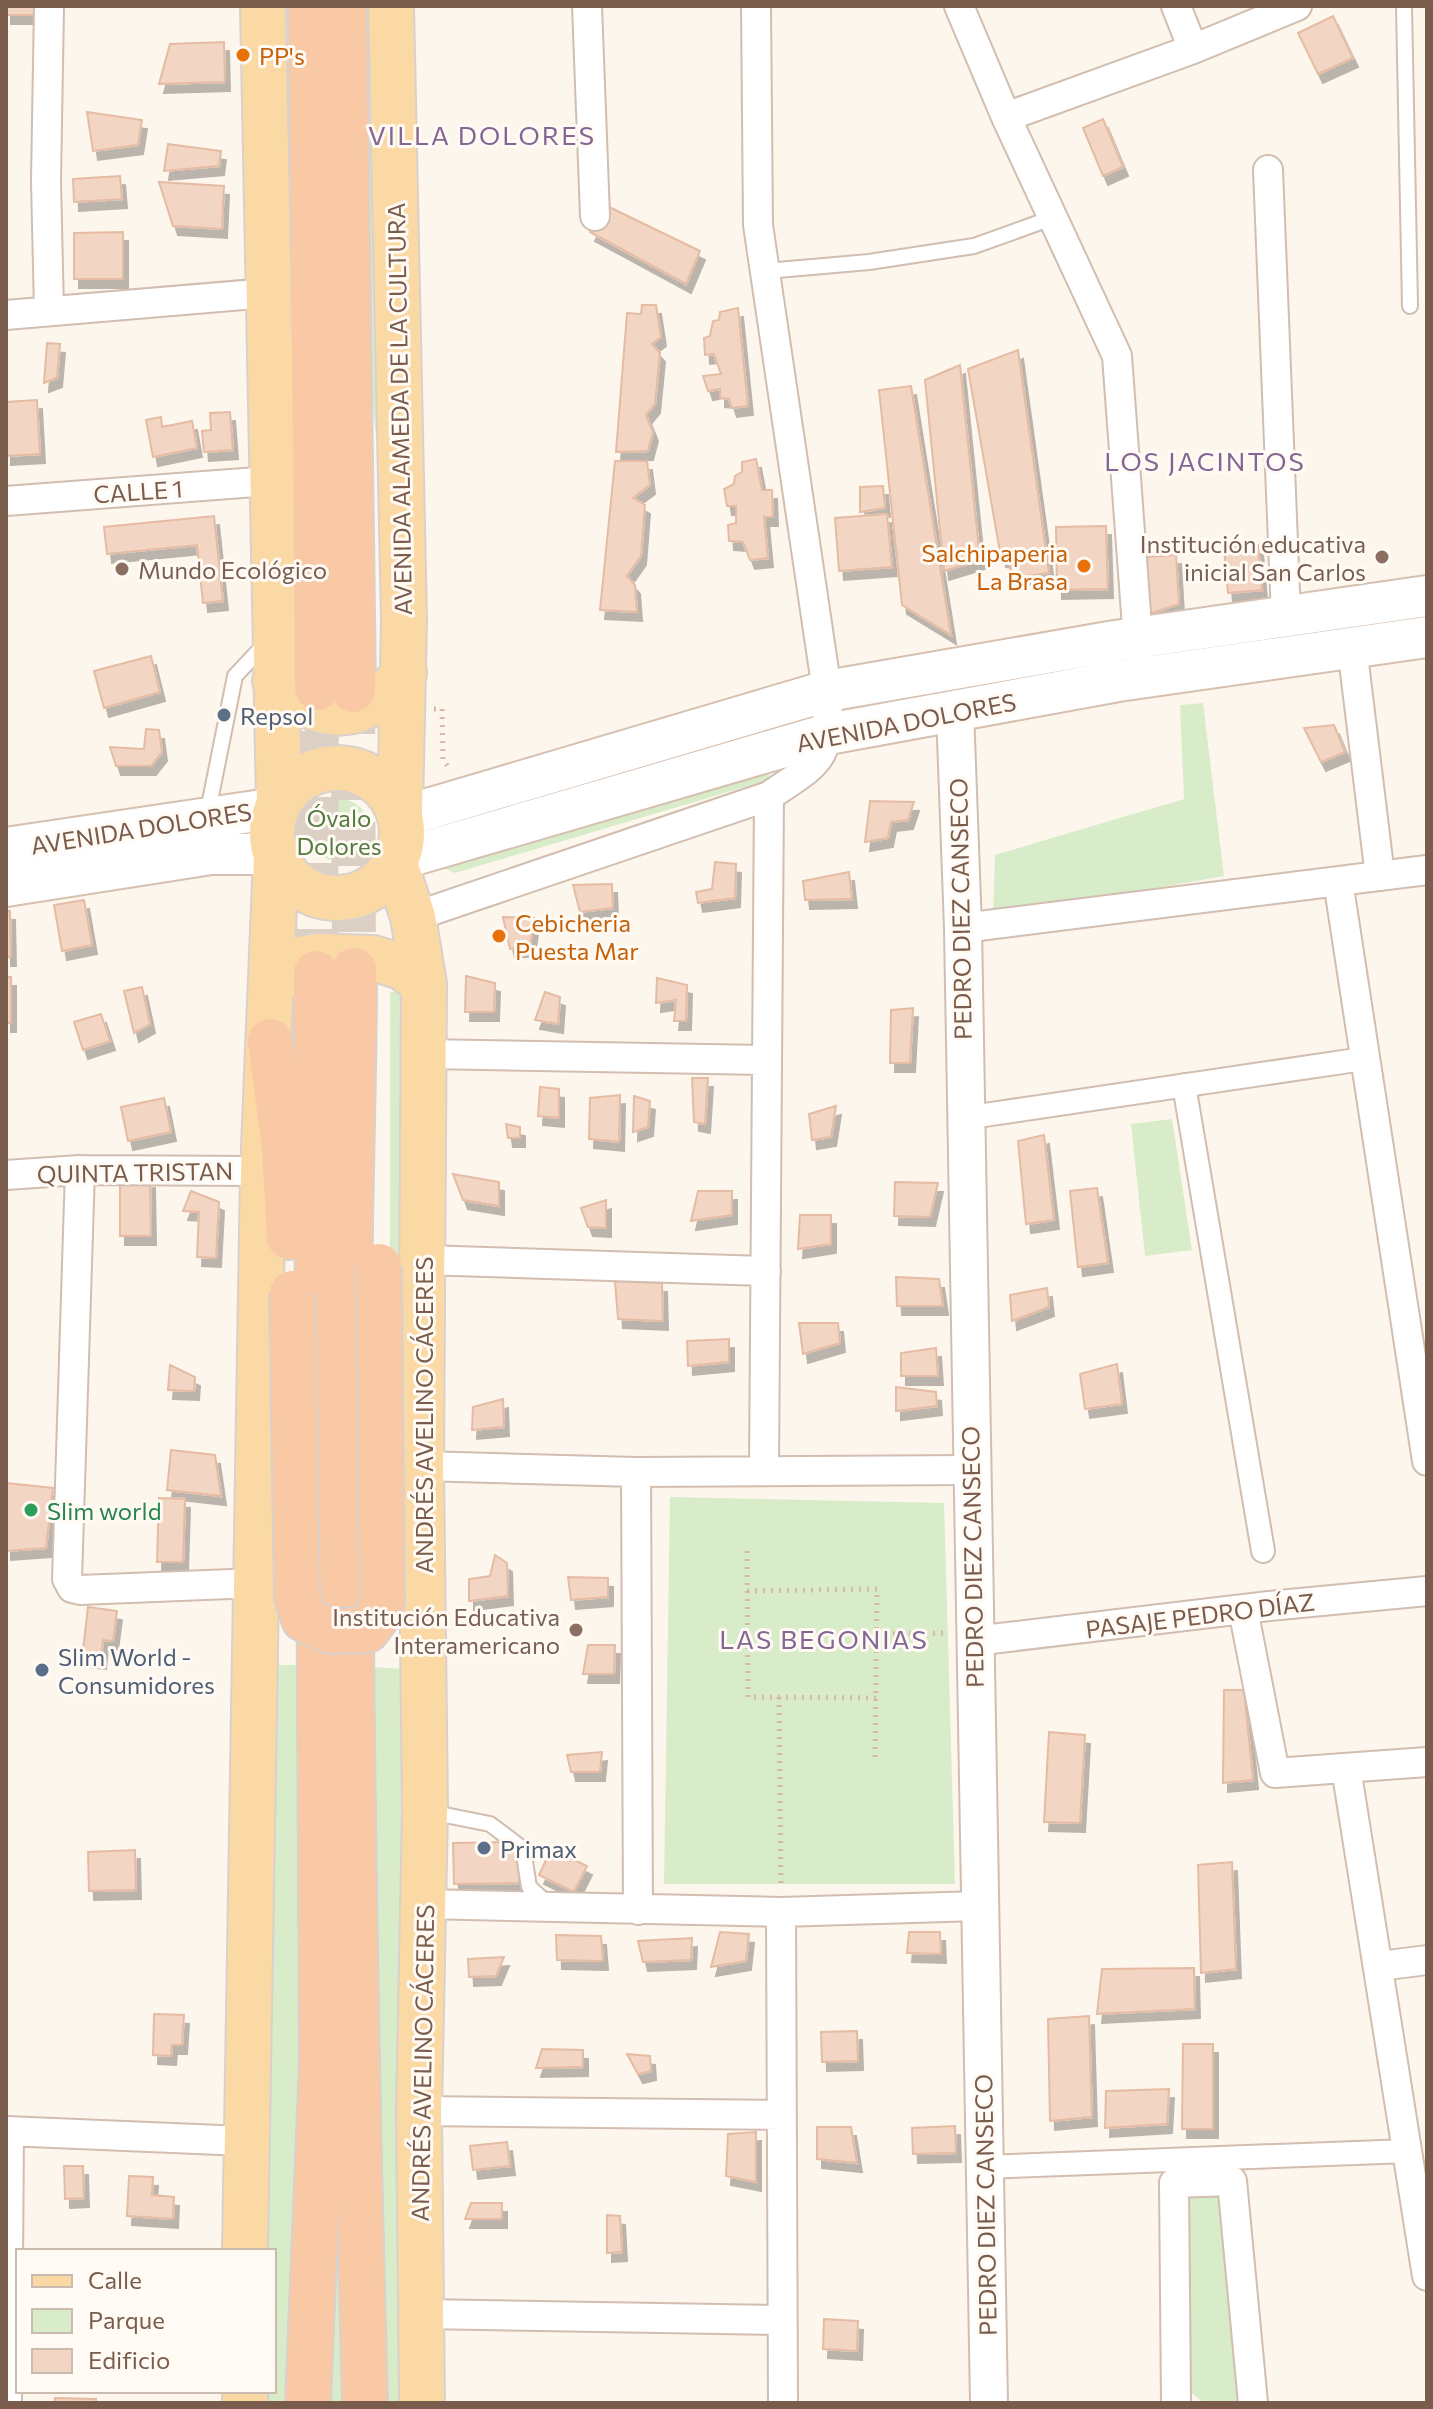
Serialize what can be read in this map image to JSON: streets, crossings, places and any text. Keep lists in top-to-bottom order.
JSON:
{
  "streets": {
    "highway": ["AVENIDA ALAMEDA DE LA CULTURA"],
    "main road": ["AVENIDA DOLORES", "ANDRÉS AVELINO CÁCERES"],
    "street": [
      "CALLE 1",
      "PEDRO DIEZ CANSECO",
      "QUINTA TRISTAN",
      "PASAJE PEDRO DÍAZ"
    ]
  },
  "crossings": [
    ["AVENIDA ALAMEDA DE LA CULTURA", "AVENIDA DOLORES"],
    ["AVENIDA ALAMEDA DE LA CULTURA", "ANDRÉS AVELINO CÁCERES"],
    ["AVENIDA DOLORES", "PEDRO DIEZ CANSECO"],
    ["AVENIDA DOLORES", "ANDRÉS AVELINO CÁCERES"],
    ["PEDRO DIEZ CANSECO", "PASAJE PEDRO DÍAZ"]
  ],
  "districts": ["VILLA DOLORES", "LOS JACINTOS", "LAS BEGONIAS"],
  "parks": ["Óvalo Dolores"],
  "places": [
    "PP's",
    "Institución educativa inicial San Carlos",
    "Salchipaperia La Brasa",
    "Mundo Ecológico",
    "Repsol",
    "Cebicheria Puesta Mar",
    "Slim world",
    "Institución Educativa Interamericano",
    "Slim World - Consumidores",
    "Primax"
  ],
  "legend": ["Calle", "Parque", "Edificio"]
}
